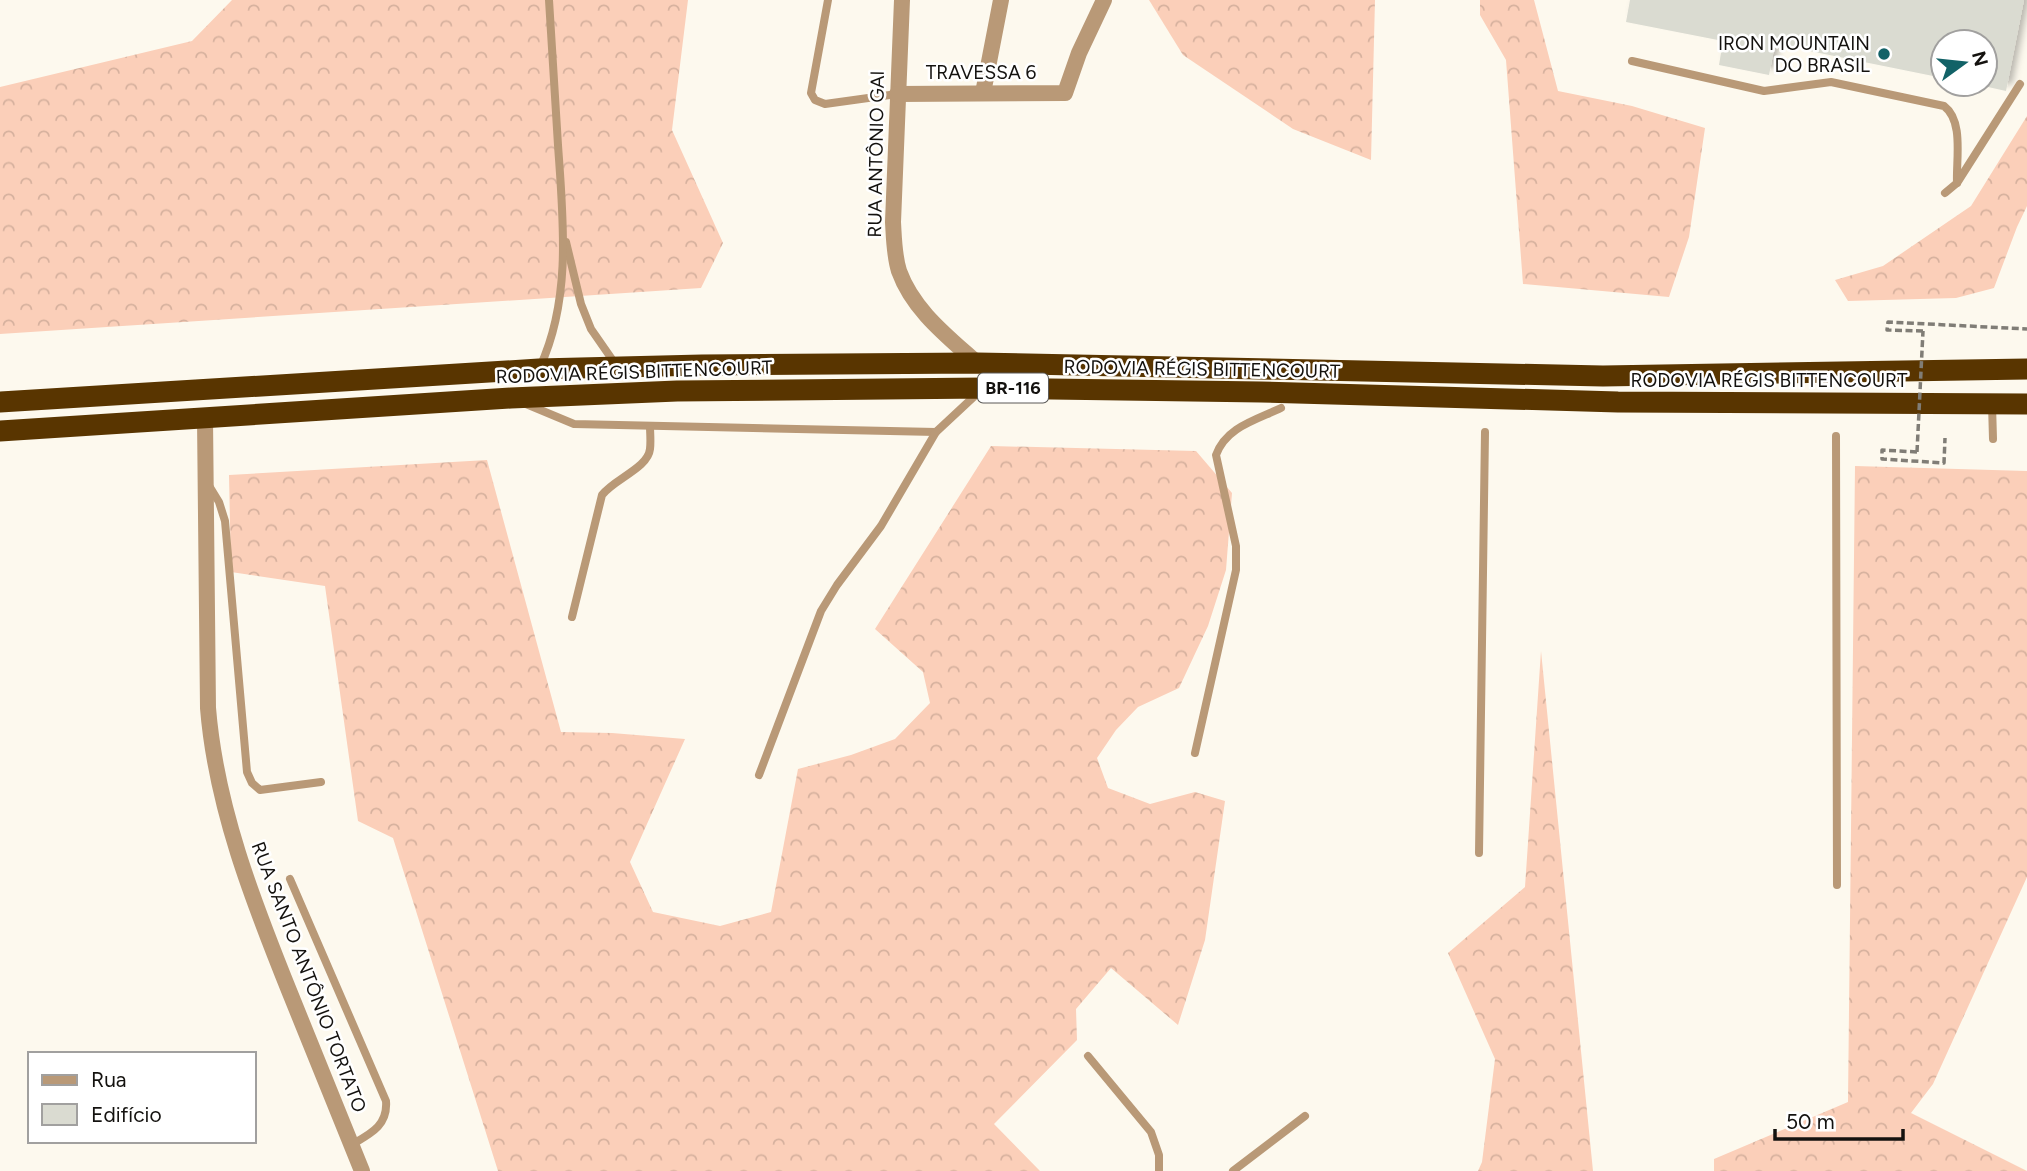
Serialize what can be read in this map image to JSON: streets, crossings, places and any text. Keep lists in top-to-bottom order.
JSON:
{
  "streets": {
    "highway": ["RODOVIA RÉGIS BITTENCOURT", "BR-116"],
    "street": ["TRAVESSA 6", "RUA ANTÔNIO GAI", "RUA SANTO ANTÔNIO TORTATO"]
  },
  "crossings": [
    ["TRAVESSA 6", "RUA ANTÔNIO GAI"],
    ["RUA ANTÔNIO GAI", "RODOVIA RÉGIS BITTENCOURT"],
    ["RODOVIA RÉGIS BITTENCOURT", "RUA SANTO ANTÔNIO TORTATO"]
  ],
  "places": ["IRON MOUNTAIN DO BRASIL"],
  "legend": ["Rua", "Edifício"],
  "scale_bar": "50 m",
  "north": "right"
}
